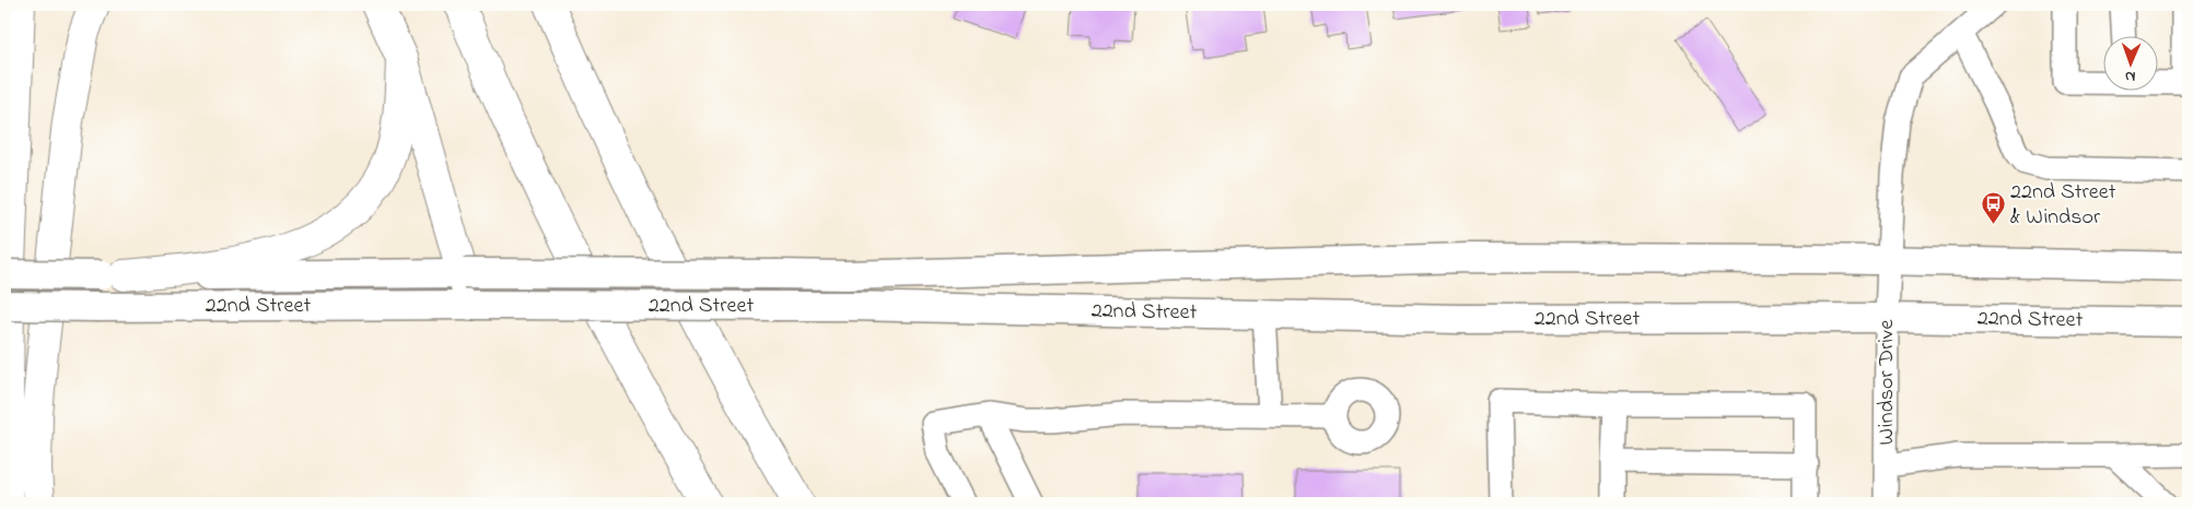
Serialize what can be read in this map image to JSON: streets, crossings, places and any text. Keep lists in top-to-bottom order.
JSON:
{
  "streets": {
    "main road": ["22nd Street"],
    "street": ["Windsor Drive"]
  },
  "crossings": [
    ["22nd Street", "Windsor Drive"]
  ],
  "places": {
    "bus stop": ["22nd Street & Windsor"]
  },
  "north": "bottom"
}
